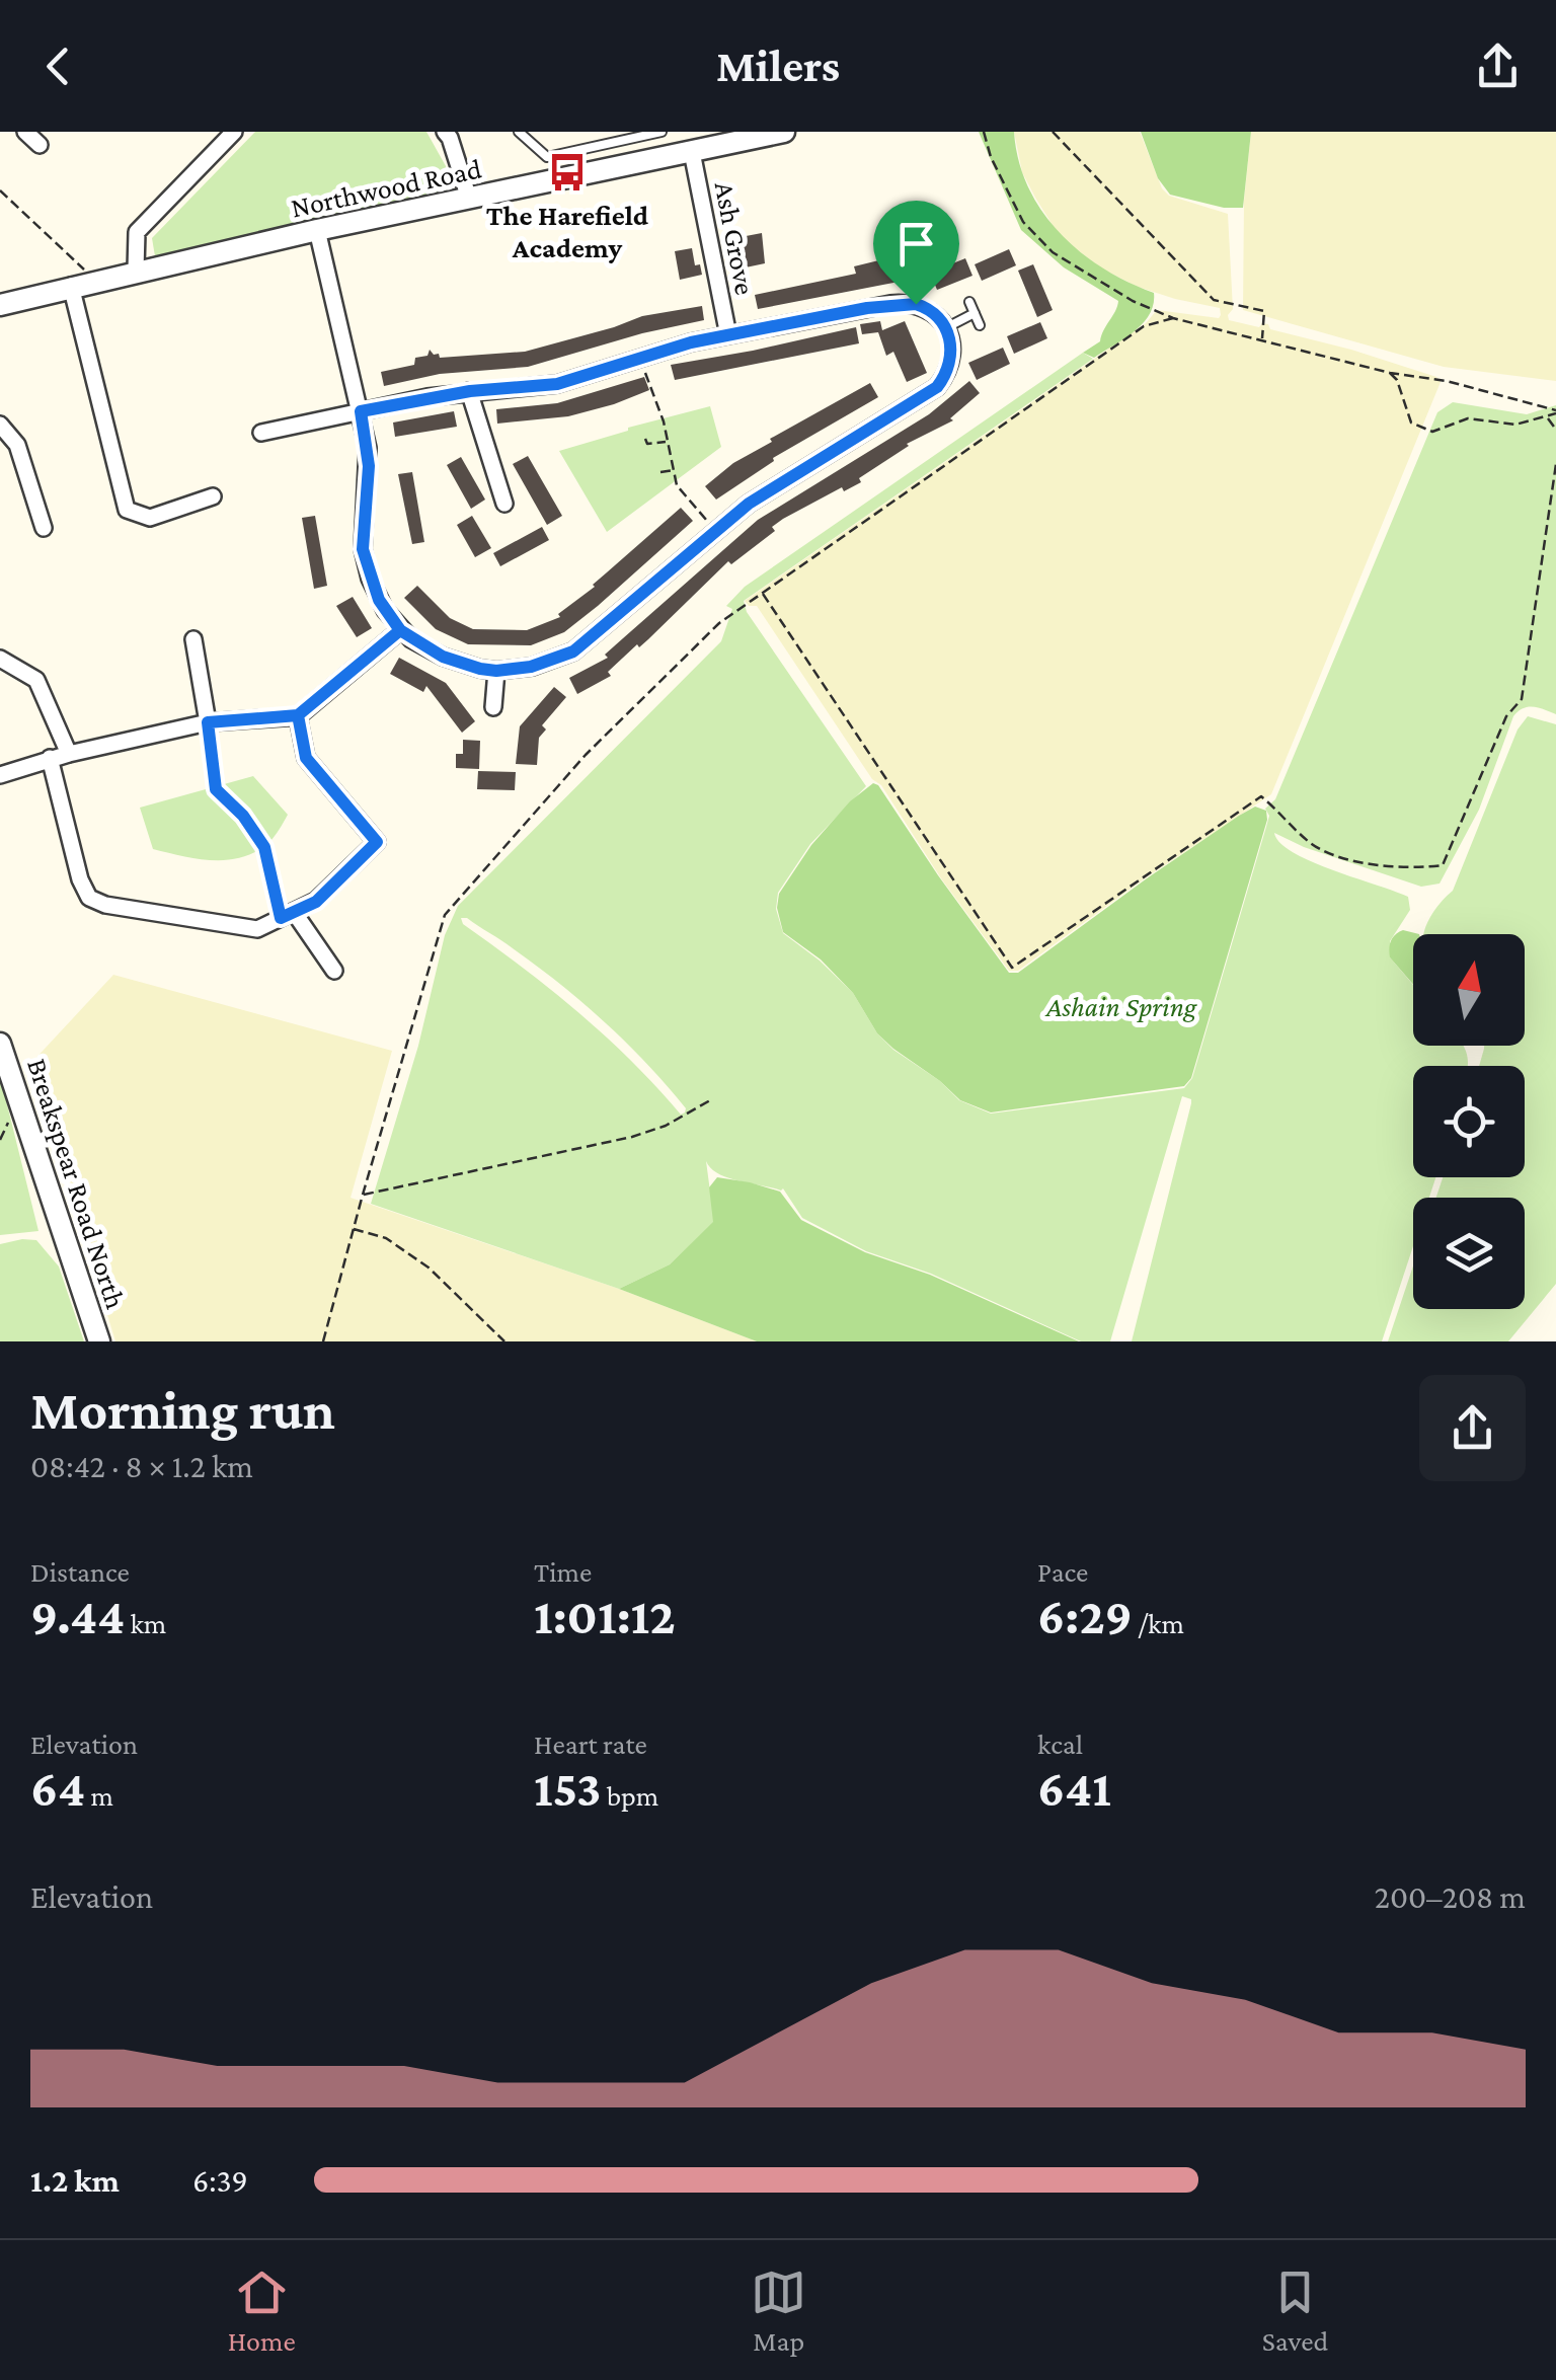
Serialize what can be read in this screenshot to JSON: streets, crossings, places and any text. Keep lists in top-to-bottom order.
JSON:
{
  "streets": {
    "street": ["Northwood Road", "Ash Grove", "Breakspear Road North"]
  },
  "crossings": [
    ["Northwood Road", "Ash Grove"]
  ],
  "parks": ["Ashain Spring"],
  "places": {
    "bus stop": ["The Harefield Academy"]
  },
  "north": "top",
  "page": {
    "header": "Milers",
    "heading": ["Morning run", "08:42 · 8 × 1.2 km"],
    "stats": [
      ["Distance", "9.44 km"],
      ["Time", "1:01:12"],
      ["Pace", "6:29 /km"],
      ["Elevation", "64 m"],
      ["Heart rate", "153 bpm"],
      ["kcal", "641"]
    ],
    "chart": ["Elevation", "200–208 m"],
    "list": [
      {
        "name": "1.2 km",
        "note": "6:39"
      }
    ],
    "tabs": ["Home", "Map", "Saved"]
  }
}
